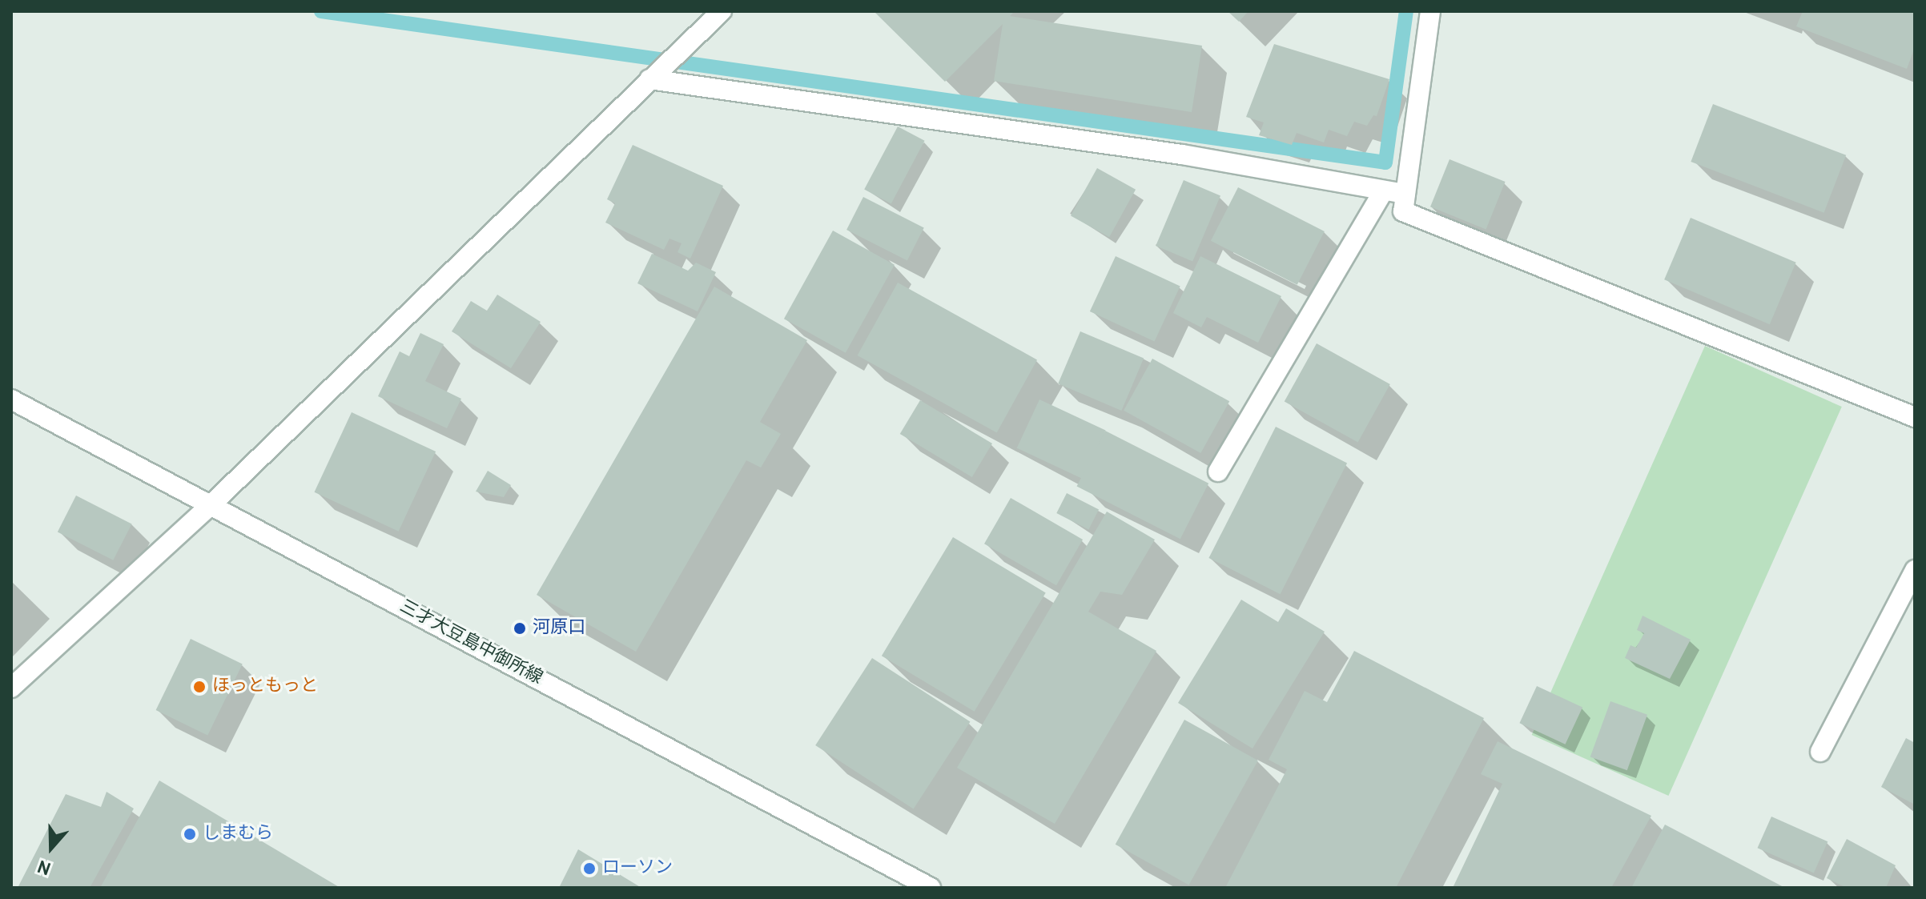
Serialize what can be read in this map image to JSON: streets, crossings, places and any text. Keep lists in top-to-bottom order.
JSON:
{
  "streets": {
    "street": ["三才大豆島中御所線"]
  },
  "places": [
    "河原口",
    "ほっともっと",
    "しまむら",
    "ローソン"
  ],
  "north": "bottom"
}
